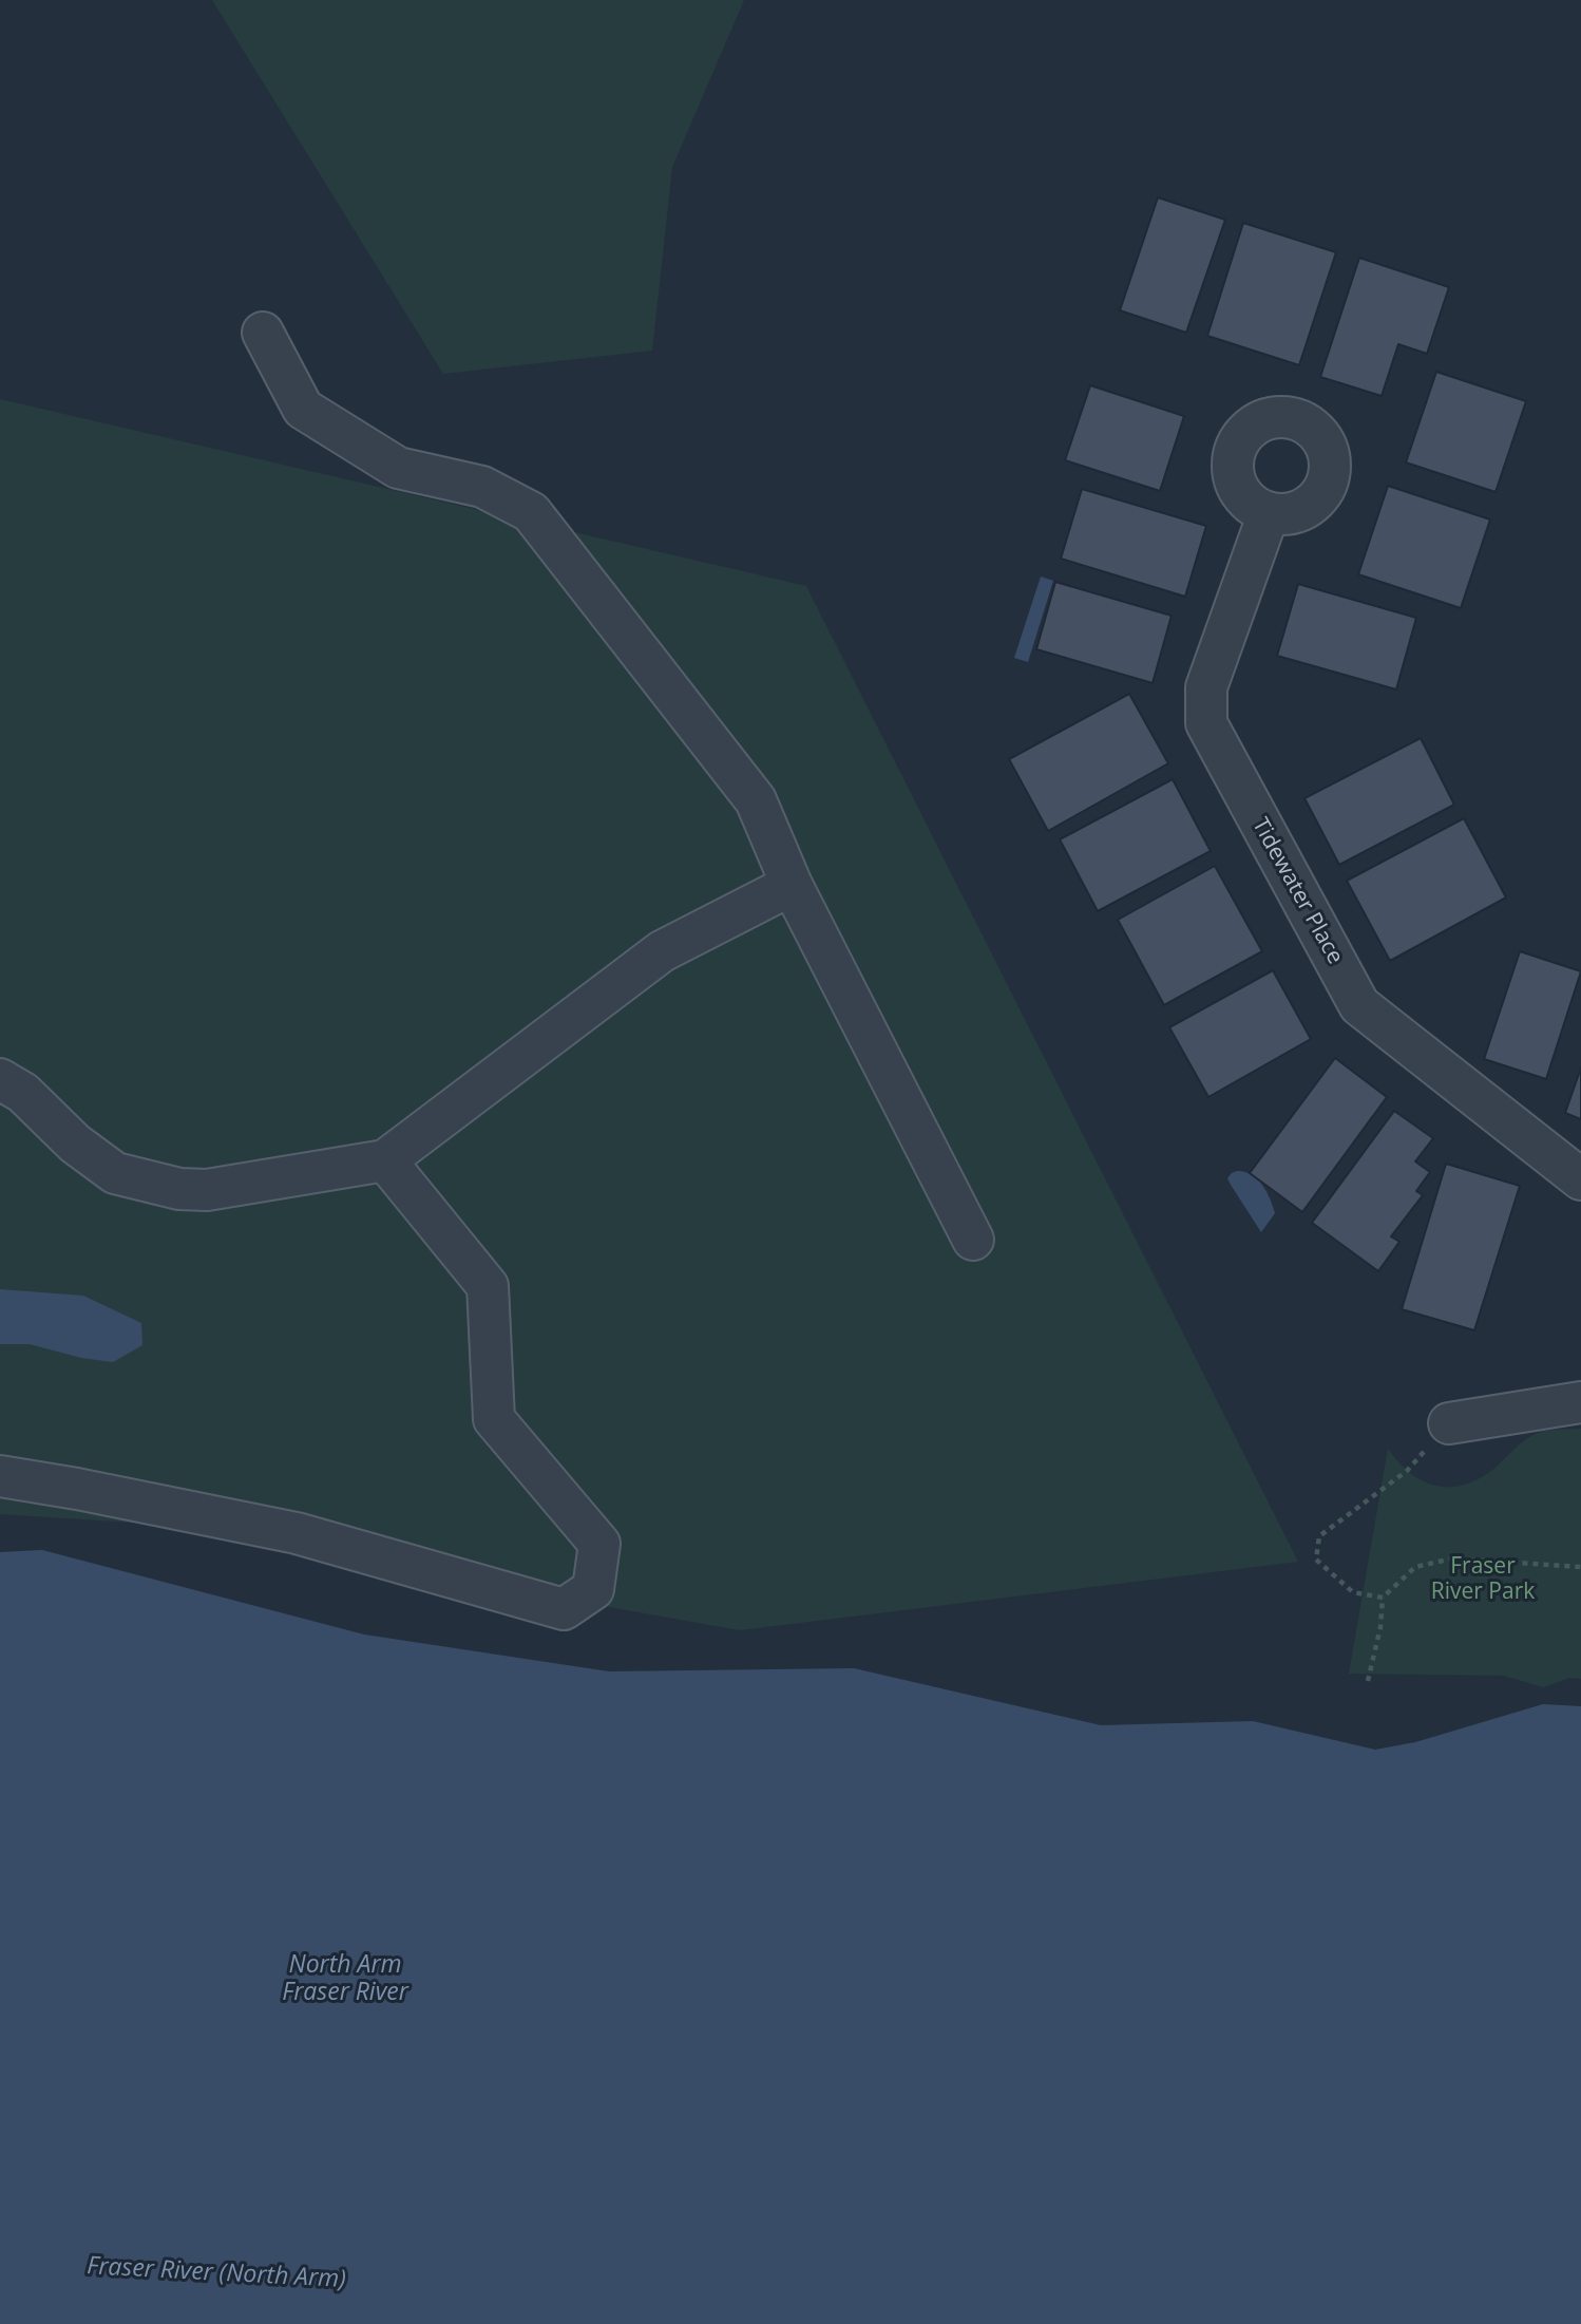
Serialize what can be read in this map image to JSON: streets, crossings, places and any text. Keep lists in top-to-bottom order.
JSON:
{
  "streets": {
    "street": ["Tidewater Place"]
  },
  "water": ["North Arm Fraser River", "Fraser River (North Arm)"],
  "parks": ["Fraser River Park"]
}
